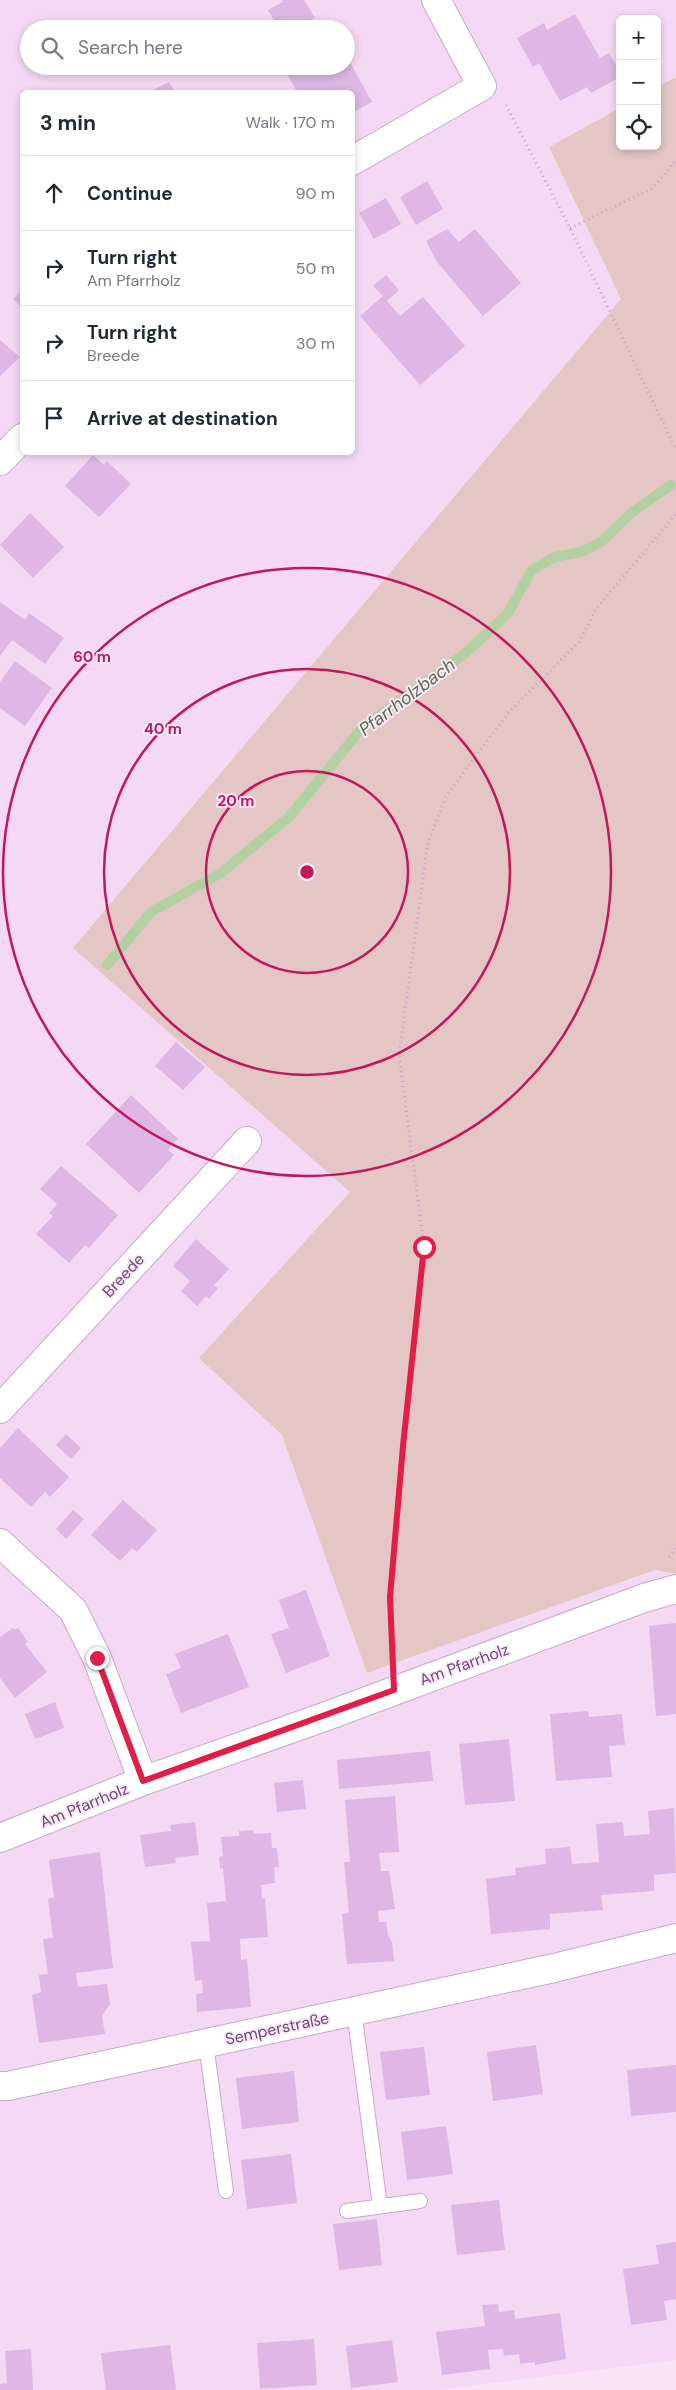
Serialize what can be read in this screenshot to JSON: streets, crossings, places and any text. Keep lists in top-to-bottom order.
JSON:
{
  "streets": {
    "street": ["Breede", "Am Pfarrholz", "Semperstraße"]
  },
  "water": ["Pfarrholzbach"],
  "page": {
    "map_buttons": ["+", "−"],
    "search": "Search here",
    "heading": ["3 min", "Walk · 170 m"],
    "list": [
      ["Continue", "90 m"],
      ["Turn right", "Am Pfarrholz", "50 m"],
      ["Turn right", "Breede", "30 m"],
      "Arrive at destination"
    ]
  },
  "rings": ["60 m", "40 m", "20 m"]
}
